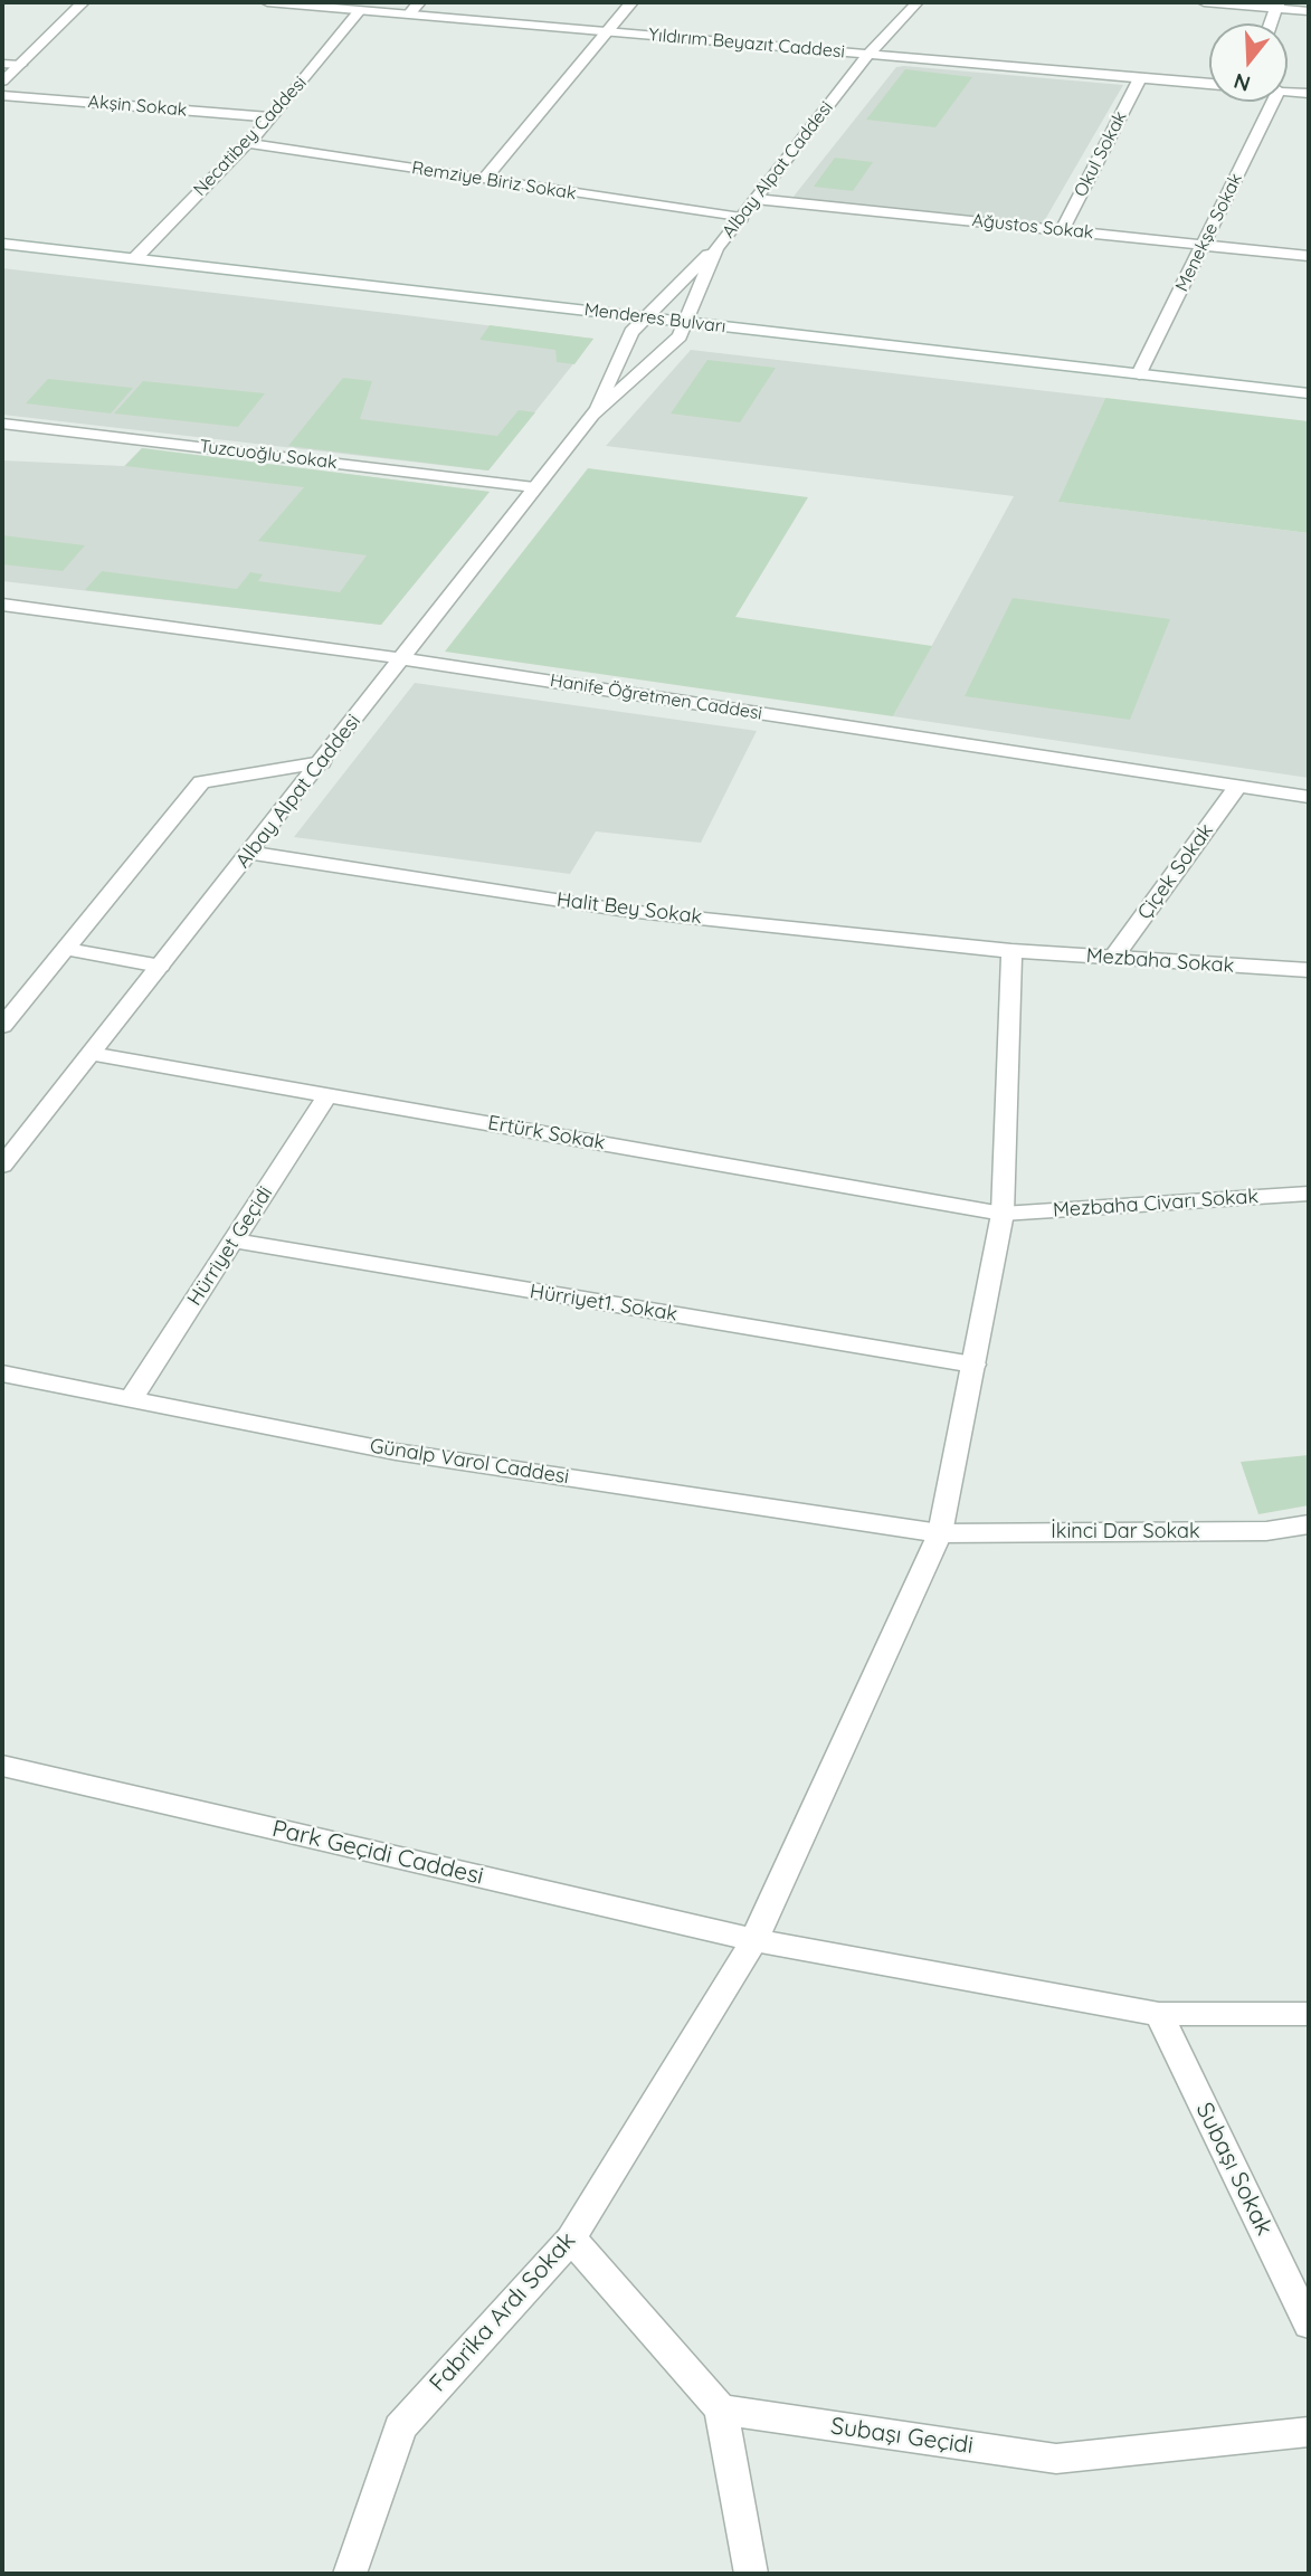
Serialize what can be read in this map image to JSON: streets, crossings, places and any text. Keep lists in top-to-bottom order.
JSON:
{
  "streets": {
    "street": [
      "Yıldırım Beyazıt Caddesi",
      "Akşin Sokak",
      "Necatibey Caddesi",
      "Okul Sokak",
      "Albay Alpat Caddesi",
      "Remziye Biriz Sokak",
      "Ağustos Sokak",
      "Menekşe Sokak",
      "Menderes Bulvarı",
      "Tuzcuoğlu Sokak",
      "Hanife Öğretmen Caddesi",
      "Çiçek Sokak",
      "Halit Bey Sokak",
      "Mezbaha Sokak",
      "Ertürk Sokak",
      "Mezbaha Civarı Sokak",
      "Hürriyet Geçidi",
      "Hürriyet1. Sokak",
      "Günalp Varol Caddesi",
      "İkinci Dar Sokak",
      "Park Geçidi Caddesi",
      "Subaşı Sokak",
      "Fabrika Ardı Sokak",
      "Subaşı Geçidi"
    ]
  },
  "crossings": [
    ["Yıldırım Beyazıt Caddesi", "Necatibey Caddesi"],
    ["Yıldırım Beyazıt Caddesi", "Okul Sokak"],
    ["Yıldırım Beyazıt Caddesi", "Albay Alpat Caddesi"],
    ["Akşin Sokak", "Necatibey Caddesi"],
    ["Necatibey Caddesi", "Remziye Biriz Sokak"],
    ["Necatibey Caddesi", "Menderes Bulvarı"],
    ["Okul Sokak", "Ağustos Sokak"],
    ["Albay Alpat Caddesi", "Remziye Biriz Sokak"],
    ["Albay Alpat Caddesi", "Ağustos Sokak"],
    ["Albay Alpat Caddesi", "Menderes Bulvarı"],
    ["Albay Alpat Caddesi", "Tuzcuoğlu Sokak"],
    ["Albay Alpat Caddesi", "Hanife Öğretmen Caddesi"],
    ["Albay Alpat Caddesi", "Halit Bey Sokak"],
    ["Albay Alpat Caddesi", "Ertürk Sokak"],
    ["Ağustos Sokak", "Menekşe Sokak"],
    ["Menekşe Sokak", "Menderes Bulvarı"],
    ["Hanife Öğretmen Caddesi", "Çiçek Sokak"],
    ["Çiçek Sokak", "Mezbaha Sokak"],
    ["Halit Bey Sokak", "Mezbaha Sokak"],
    ["Halit Bey Sokak", "Fabrika Ardı Sokak"],
    ["Mezbaha Sokak", "Fabrika Ardı Sokak"],
    ["Ertürk Sokak", "Mezbaha Civarı Sokak"],
    ["Ertürk Sokak", "Hürriyet Geçidi"],
    ["Ertürk Sokak", "Fabrika Ardı Sokak"],
    ["Mezbaha Civarı Sokak", "Fabrika Ardı Sokak"],
    ["Hürriyet Geçidi", "Hürriyet1. Sokak"],
    ["Hürriyet Geçidi", "Günalp Varol Caddesi"],
    ["Hürriyet1. Sokak", "Fabrika Ardı Sokak"],
    ["Günalp Varol Caddesi", "İkinci Dar Sokak"],
    ["Günalp Varol Caddesi", "Fabrika Ardı Sokak"],
    ["İkinci Dar Sokak", "Fabrika Ardı Sokak"],
    ["Park Geçidi Caddesi", "Subaşı Sokak"],
    ["Park Geçidi Caddesi", "Fabrika Ardı Sokak"]
  ],
  "north": "bottom"
}
